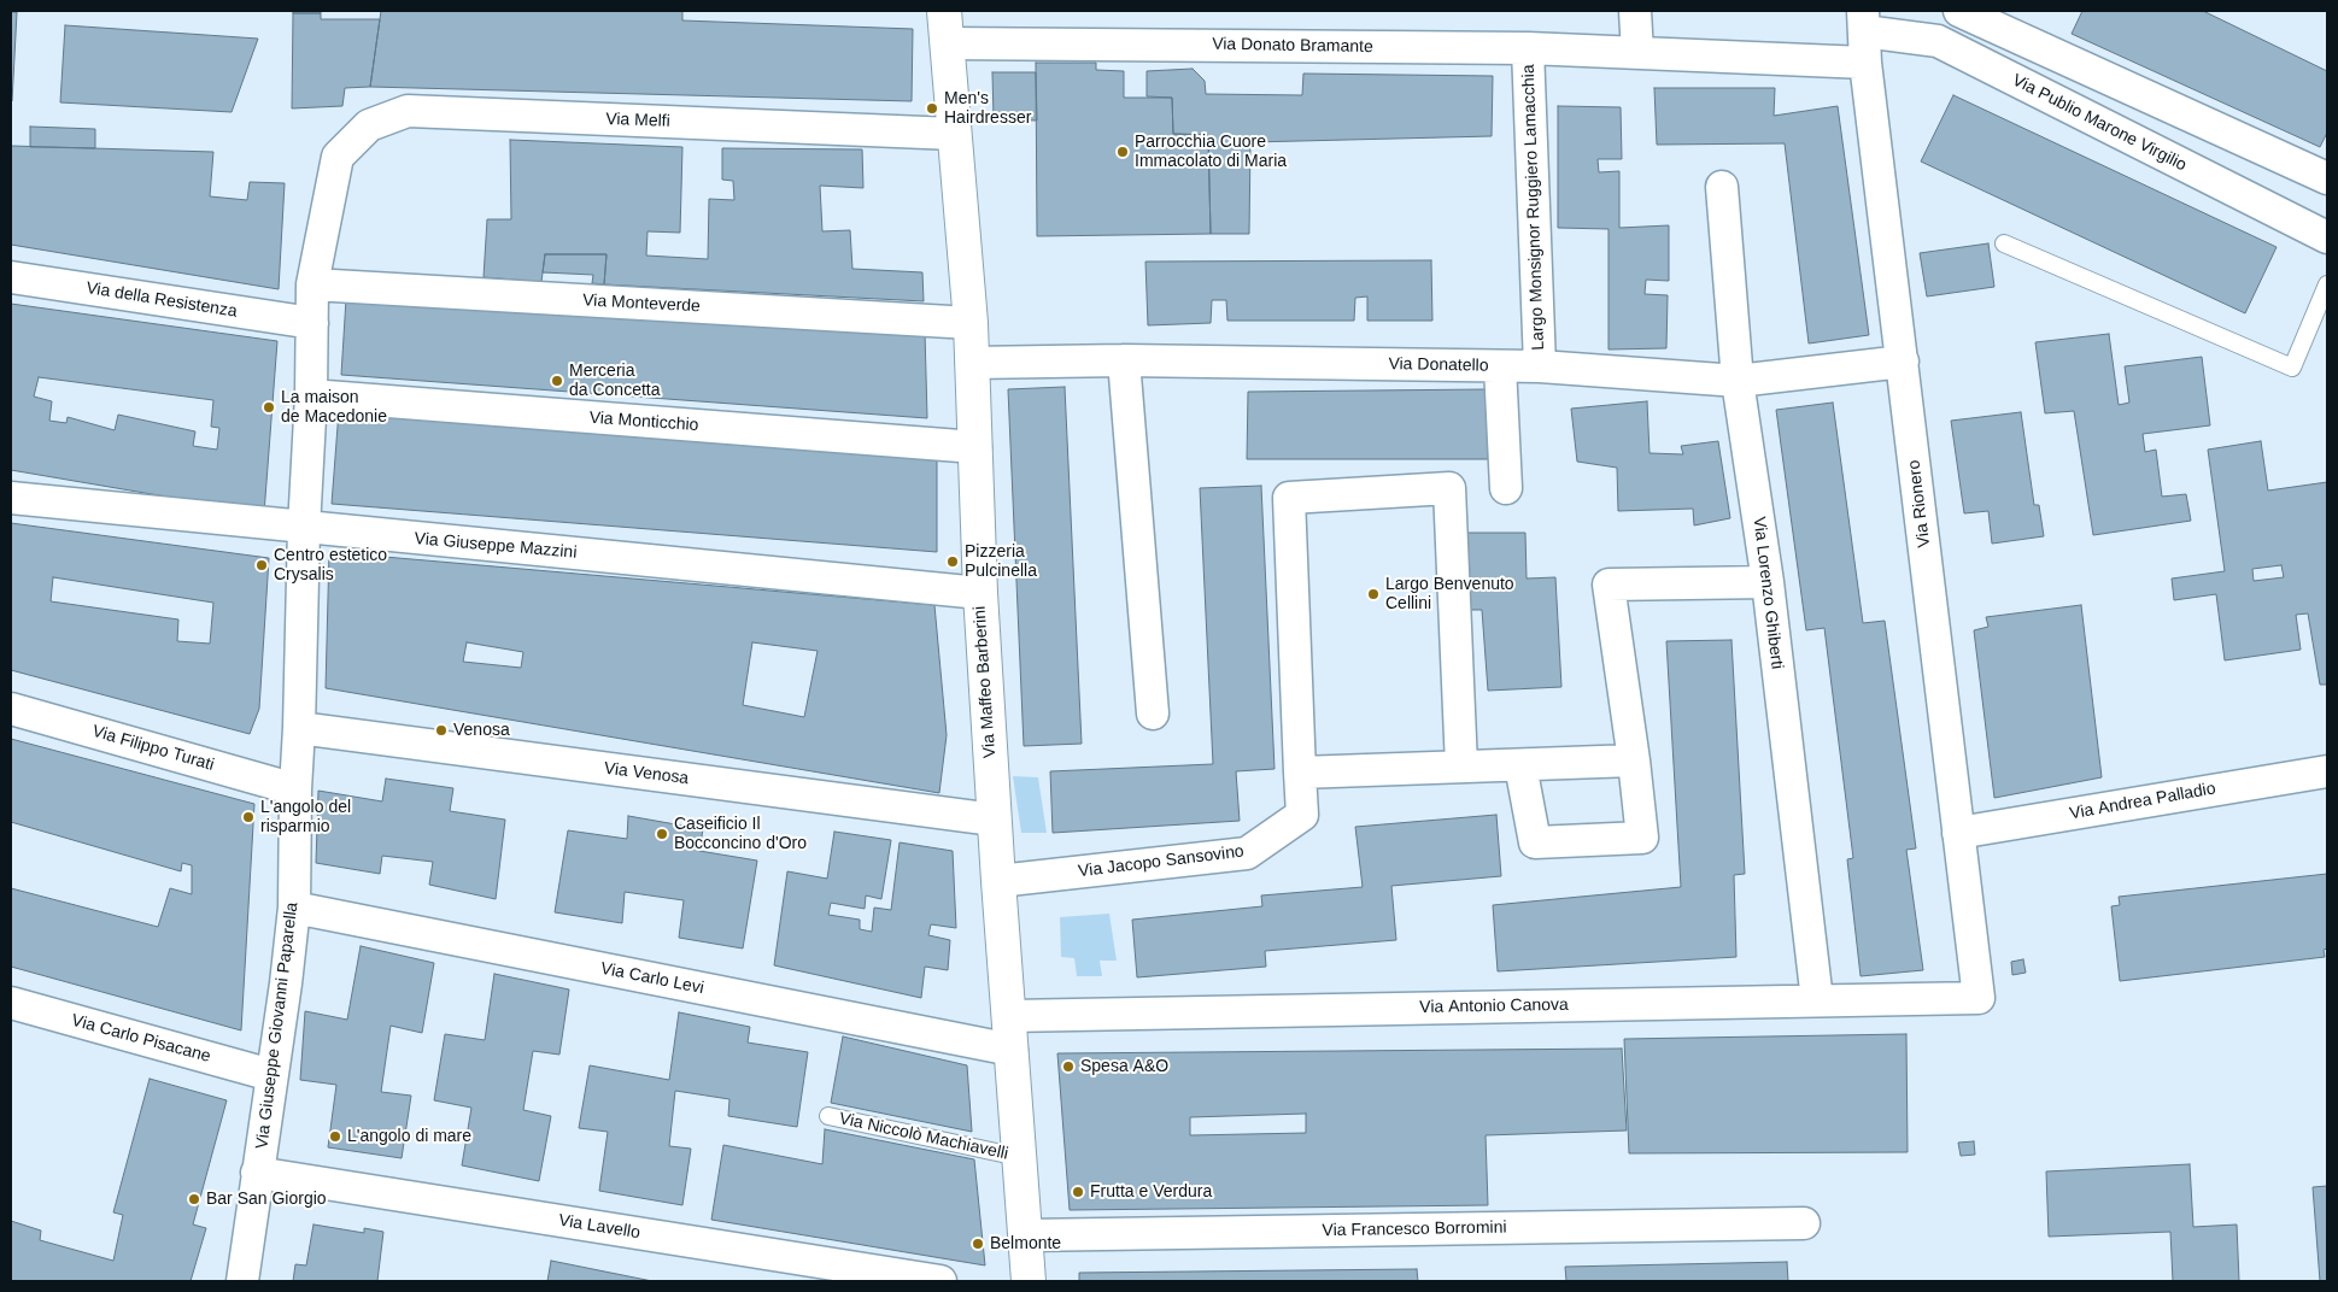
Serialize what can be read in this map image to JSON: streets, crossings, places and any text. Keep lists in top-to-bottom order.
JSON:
{
  "streets": {
    "street": [
      "Via Donato Bramante",
      "Via Melfi",
      "Via Publio Marone Virgilio",
      "Largo Monsignor Ruggiero Lamacchia",
      "Via della Resistenza",
      "Via Monteverde",
      "Via Donatello",
      "Via Monticchio",
      "Via Rionero",
      "Via Giuseppe Mazzini",
      "Via Lorenzo Ghiberti",
      "Via Maffeo Barberini",
      "Via Filippo Turati",
      "Via Venosa",
      "Via Andrea Palladio",
      "Via Jacopo Sansovino",
      "Via Carlo Levi",
      "Via Antonio Canova",
      "Via Giuseppe Giovanni Paparella",
      "Via Carlo Pisacane",
      "Via Lavello",
      "Via Francesco Borromini"
    ],
    "lane": ["Via Niccolò Machiavelli"]
  },
  "crossings": [
    ["Via Donato Bramante", "Largo Monsignor Ruggiero Lamacchia"],
    ["Via Donato Bramante", "Via Rionero"],
    ["Via Donato Bramante", "Via Maffeo Barberini"],
    ["Via Melfi", "Via Maffeo Barberini"],
    ["Via Melfi", "Via Giuseppe Giovanni Paparella"],
    ["Via Publio Marone Virgilio", "Via Rionero"],
    ["Largo Monsignor Ruggiero Lamacchia", "Via Donatello"],
    ["Via della Resistenza", "Via Giuseppe Giovanni Paparella"],
    ["Via Monteverde", "Via Maffeo Barberini"],
    ["Via Monteverde", "Via Giuseppe Giovanni Paparella"],
    ["Via Donatello", "Via Rionero"],
    ["Via Donatello", "Via Lorenzo Ghiberti"],
    ["Via Donatello", "Via Maffeo Barberini"],
    ["Via Monticchio", "Via Maffeo Barberini"],
    ["Via Monticchio", "Via Giuseppe Giovanni Paparella"],
    ["Via Rionero", "Via Andrea Palladio"],
    ["Via Rionero", "Via Antonio Canova"],
    ["Via Giuseppe Mazzini", "Via Maffeo Barberini"],
    ["Via Giuseppe Mazzini", "Via Giuseppe Giovanni Paparella"],
    ["Via Lorenzo Ghiberti", "Via Antonio Canova"],
    ["Via Maffeo Barberini", "Via Venosa"],
    ["Via Maffeo Barberini", "Via Jacopo Sansovino"],
    ["Via Maffeo Barberini", "Via Carlo Levi"],
    ["Via Maffeo Barberini", "Via Antonio Canova"],
    ["Via Maffeo Barberini", "Via Niccolò Machiavelli"],
    ["Via Maffeo Barberini", "Via Francesco Borromini"],
    ["Via Filippo Turati", "Via Giuseppe Giovanni Paparella"],
    ["Via Venosa", "Via Giuseppe Giovanni Paparella"],
    ["Via Carlo Levi", "Via Giuseppe Giovanni Paparella"],
    ["Via Giuseppe Giovanni Paparella", "Via Carlo Pisacane"],
    ["Via Giuseppe Giovanni Paparella", "Via Lavello"]
  ],
  "places": [
    "Men's Hairdresser",
    "Parrocchia Cuore Immacolato di Maria",
    "Merceria da Concetta",
    "La maison de Macedonie",
    "Pizzeria Pulcinella",
    "Centro estetico Crysalis",
    "Largo Benvenuto Cellini",
    "Venosa",
    "L'angolo del risparmio",
    "Caseificio Il Bocconcino d'Oro",
    "Spesa A&O",
    "L'angolo di mare",
    "Frutta e Verdura",
    "Bar San Giorgio",
    "Belmonte"
  ]
}
